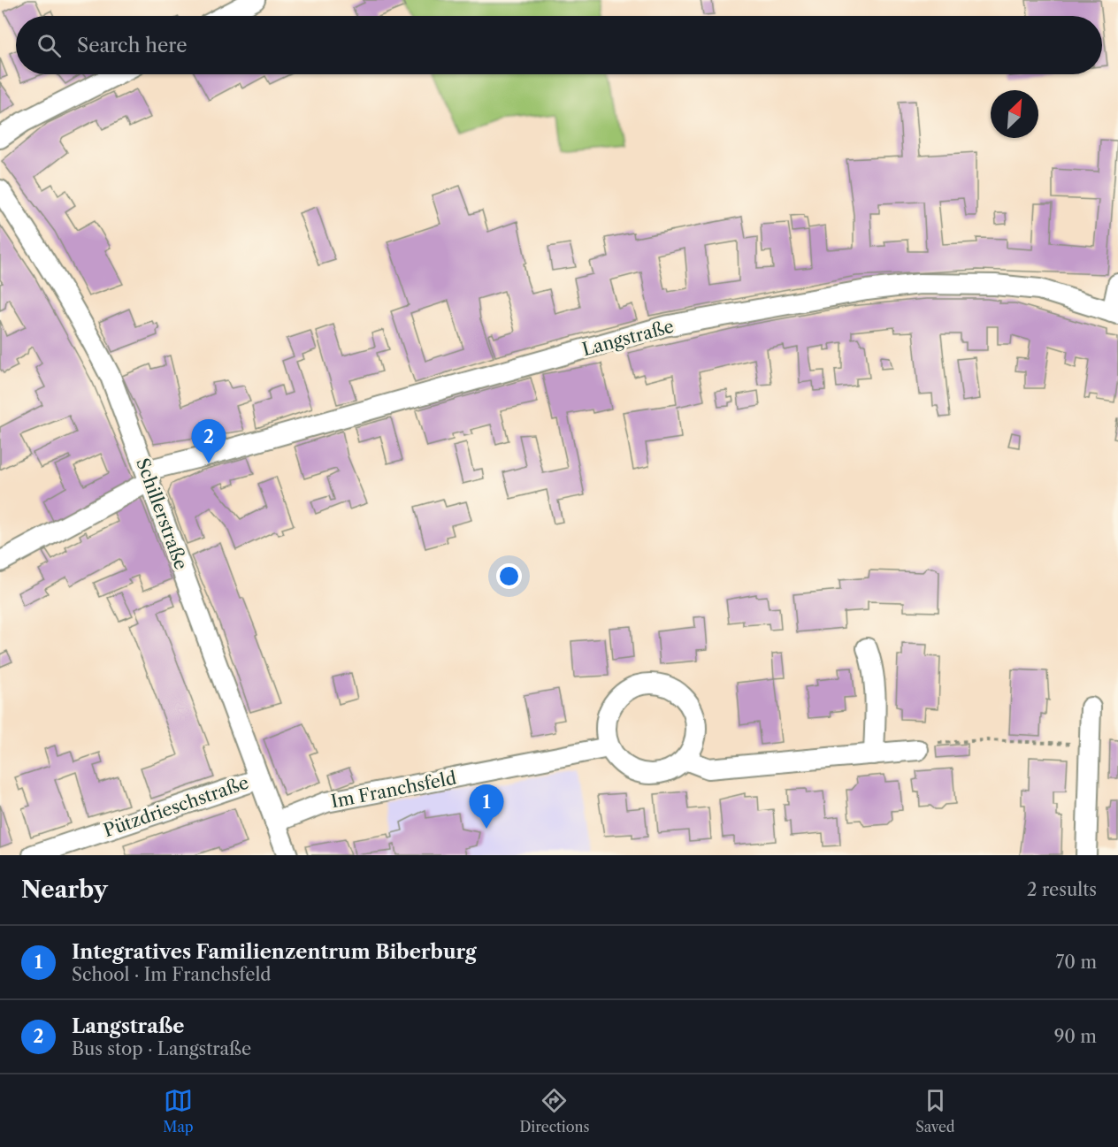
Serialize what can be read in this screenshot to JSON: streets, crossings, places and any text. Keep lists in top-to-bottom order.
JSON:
{
  "streets": {
    "street": [
      "Langstraße",
      "Schillerstraße",
      "Im Franchsfeld",
      "Pützdrieschstraße"
    ]
  },
  "crossings": [
    ["Langstraße", "Schillerstraße"],
    ["Schillerstraße", "Im Franchsfeld"],
    ["Schillerstraße", "Pützdrieschstraße"]
  ],
  "north": "top right",
  "page": {
    "search": "Search here",
    "pins": ["2", "1"],
    "heading": ["Nearby", "2 results"],
    "list": [
      {
        "mark": "1",
        "name": "Integratives Familienzentrum Biberburg",
        "note": "School · Im Franchsfeld",
        "value": "70 m"
      },
      {
        "mark": "2",
        "name": "Langstraße",
        "note": "Bus stop · Langstraße",
        "value": "90 m"
      }
    ],
    "nav": ["Map", "Directions", "Saved"]
  }
}
